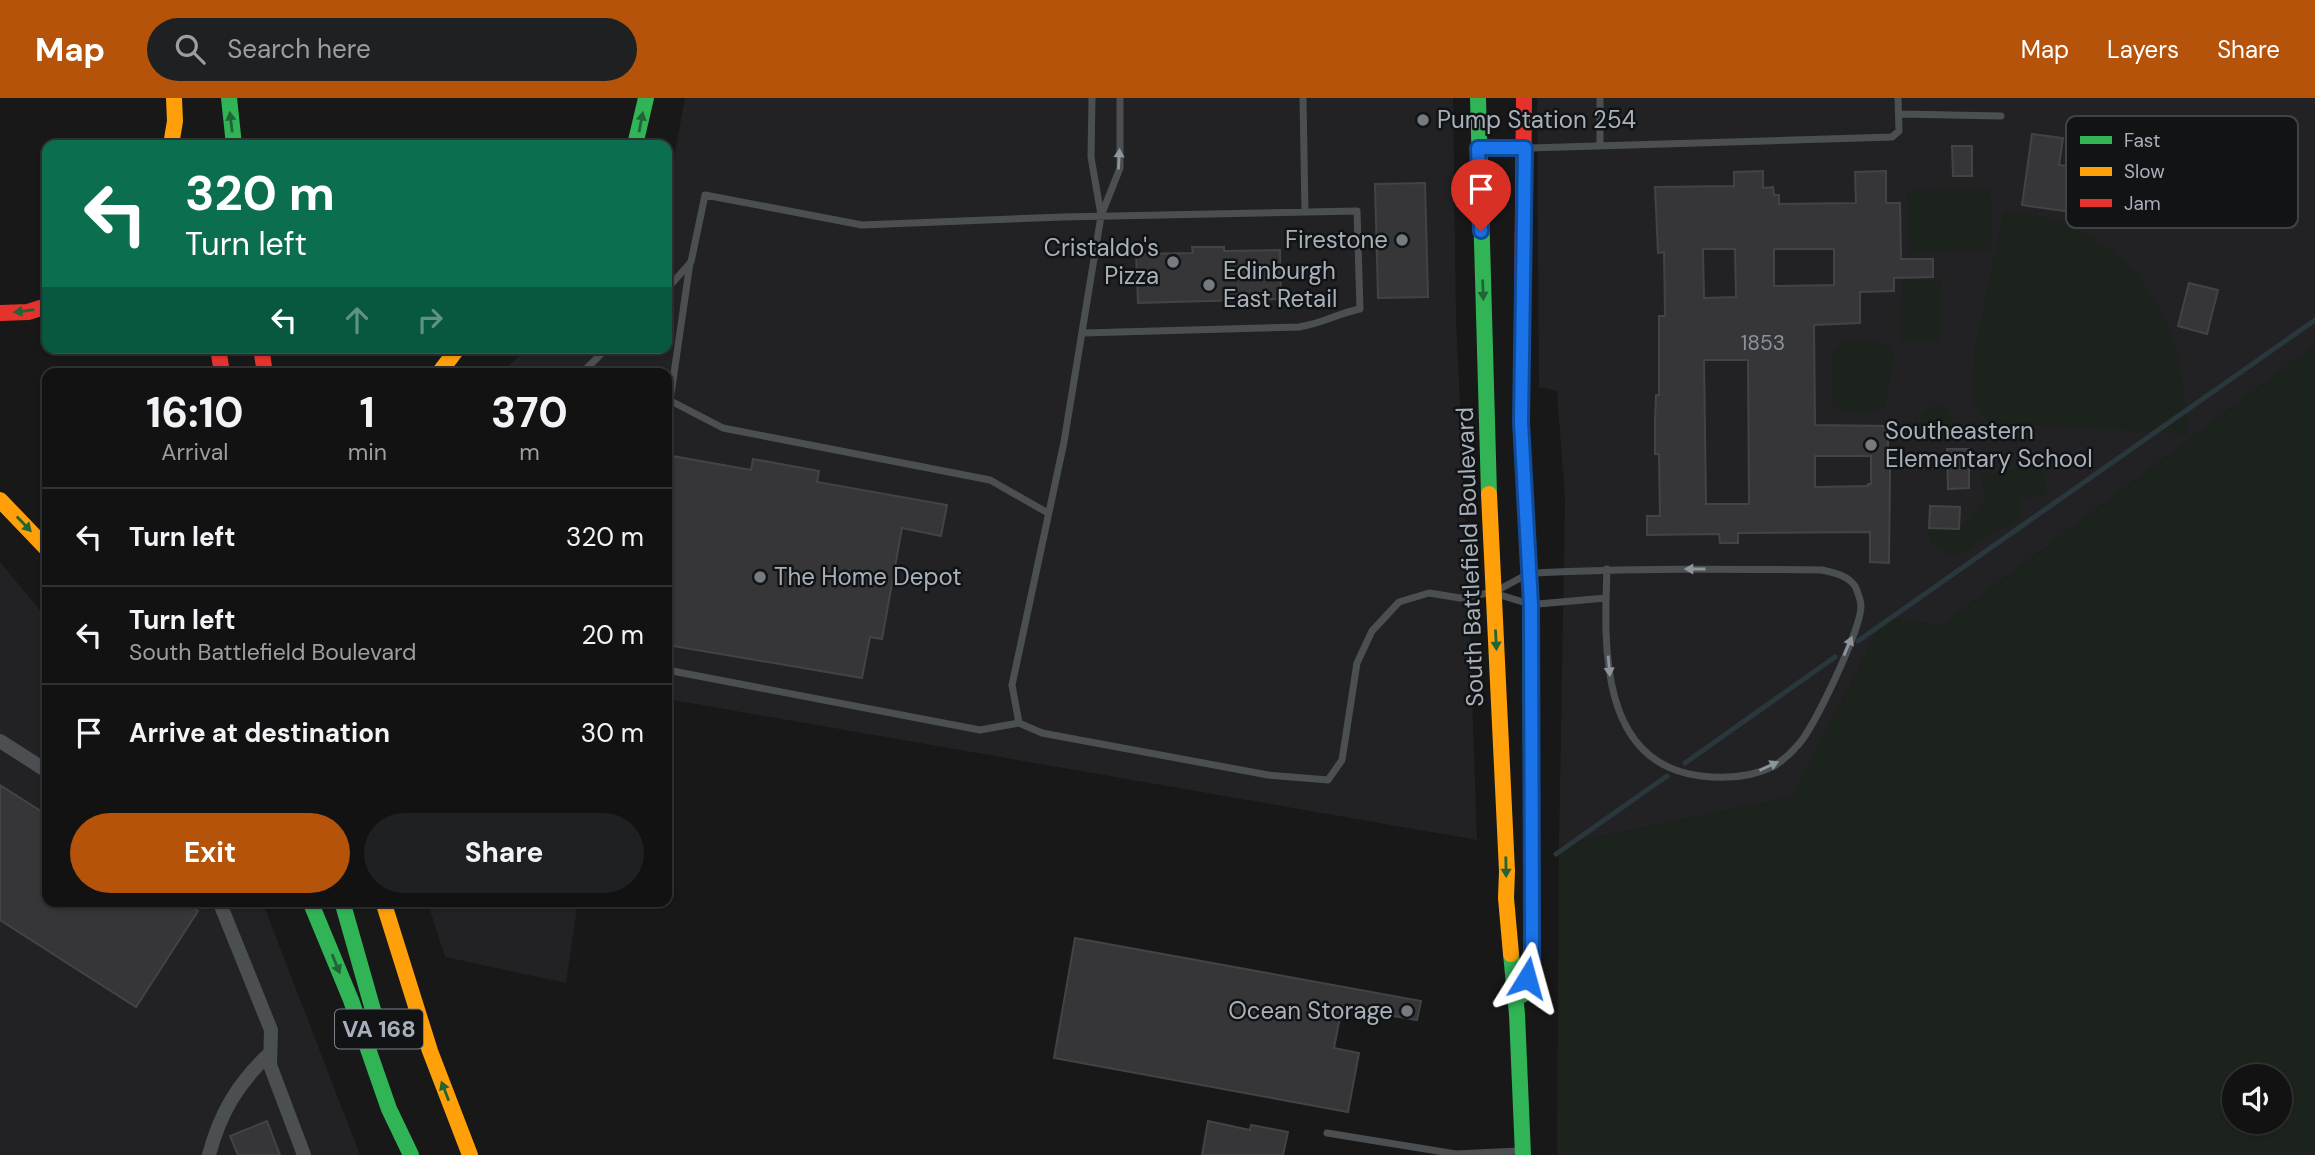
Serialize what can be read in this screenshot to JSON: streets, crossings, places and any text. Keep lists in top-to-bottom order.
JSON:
{
  "streets": {
    "highway": ["South Battlefield Boulevard", "VA 168"]
  },
  "places": [
    "Pump Station 254",
    "Firestone",
    "Cristaldo's Pizza",
    "Edinburgh East Retail",
    "Southeastern Elementary School",
    "The Home Depot",
    "Ocean Storage"
  ],
  "house_numbers": ["1853"],
  "legend": ["Fast", "Slow", "Jam"],
  "page": {
    "header": "Map",
    "search": "Search here",
    "nav": ["Map", "Layers", "Share"],
    "turn": ["320 m", "Turn left"],
    "eta": [
      "16:10",
      "Arrival",
      "1",
      "min",
      "370",
      "m"
    ],
    "list": [
      {
        "name": "Turn left",
        "value": "320 m"
      },
      {
        "name": "Turn left",
        "note": "South Battlefield Boulevard",
        "value": "20 m"
      },
      {
        "name": "Arrive at destination",
        "value": "30 m"
      }
    ],
    "buttons": ["Exit", "Share"]
  }
}
